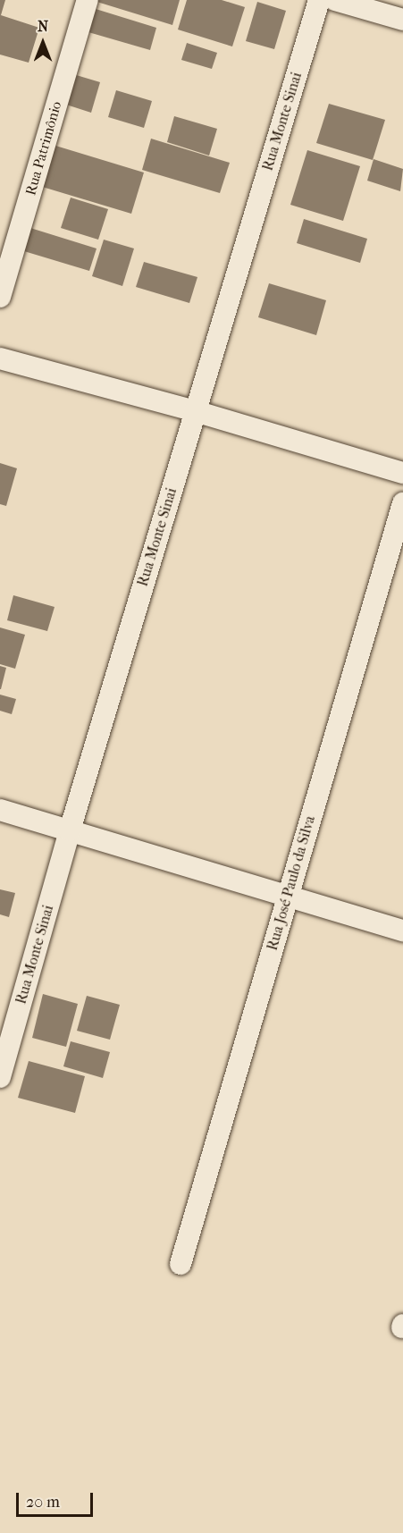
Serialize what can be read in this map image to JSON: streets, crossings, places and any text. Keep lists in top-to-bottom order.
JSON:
{
  "streets": {
    "street": ["Rua Monte Sinai", "Rua Patrimônio", "Rua José Paulo da Silva"]
  },
  "scale_bar": "20 m",
  "north": "top"
}
